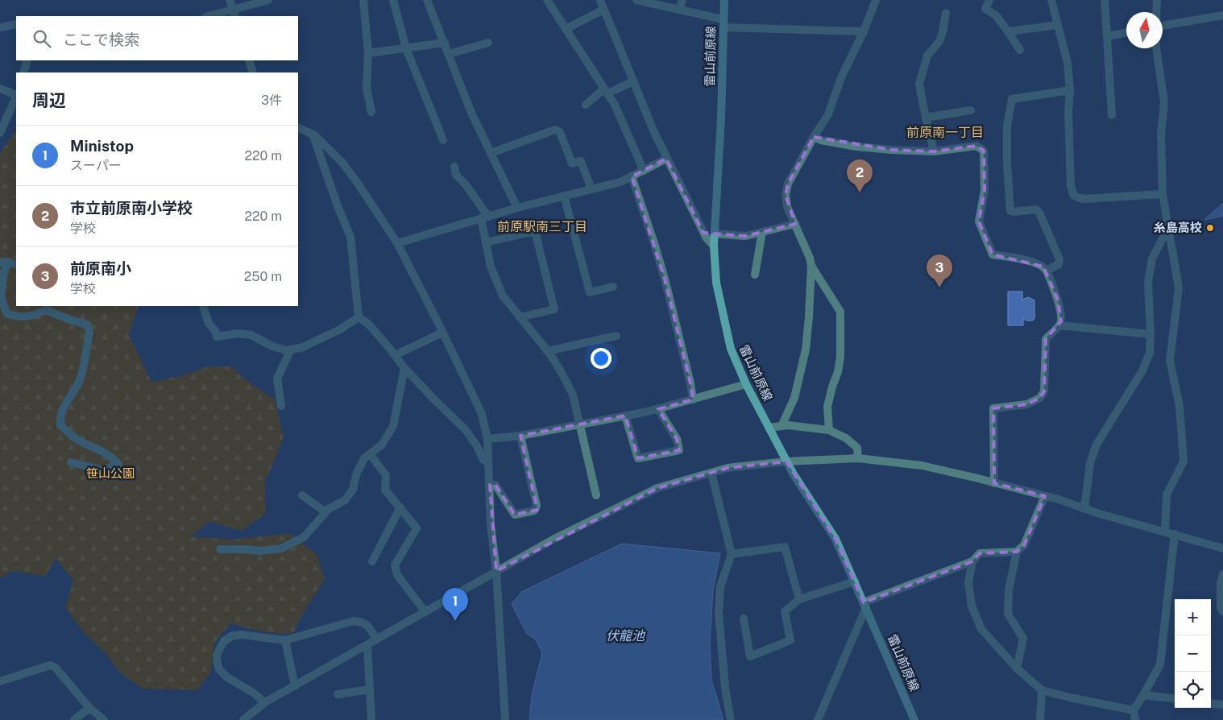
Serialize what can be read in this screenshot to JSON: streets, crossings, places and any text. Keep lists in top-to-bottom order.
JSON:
{
  "streets": {
    "main road": ["雷山前原線"]
  },
  "districts": ["前原南一丁目", "前原駅南三丁目"],
  "water": ["伏龍池"],
  "parks": ["笹山公園"],
  "places": ["糸島高校"],
  "north": "top",
  "page": {
    "search": "ここで検索",
    "heading": ["周辺", "3件"],
    "list": [
      {
        "mark": "1",
        "name": "Ministop",
        "note": "スーパー",
        "value": "220 m"
      },
      {
        "mark": "2",
        "name": "市立前原南小学校",
        "note": "学校",
        "value": "220 m"
      },
      {
        "mark": "3",
        "name": "前原南小",
        "note": "学校",
        "value": "250 m"
      }
    ],
    "pins": ["2", "3", "1"],
    "map_buttons": ["+", "−"]
  }
}
